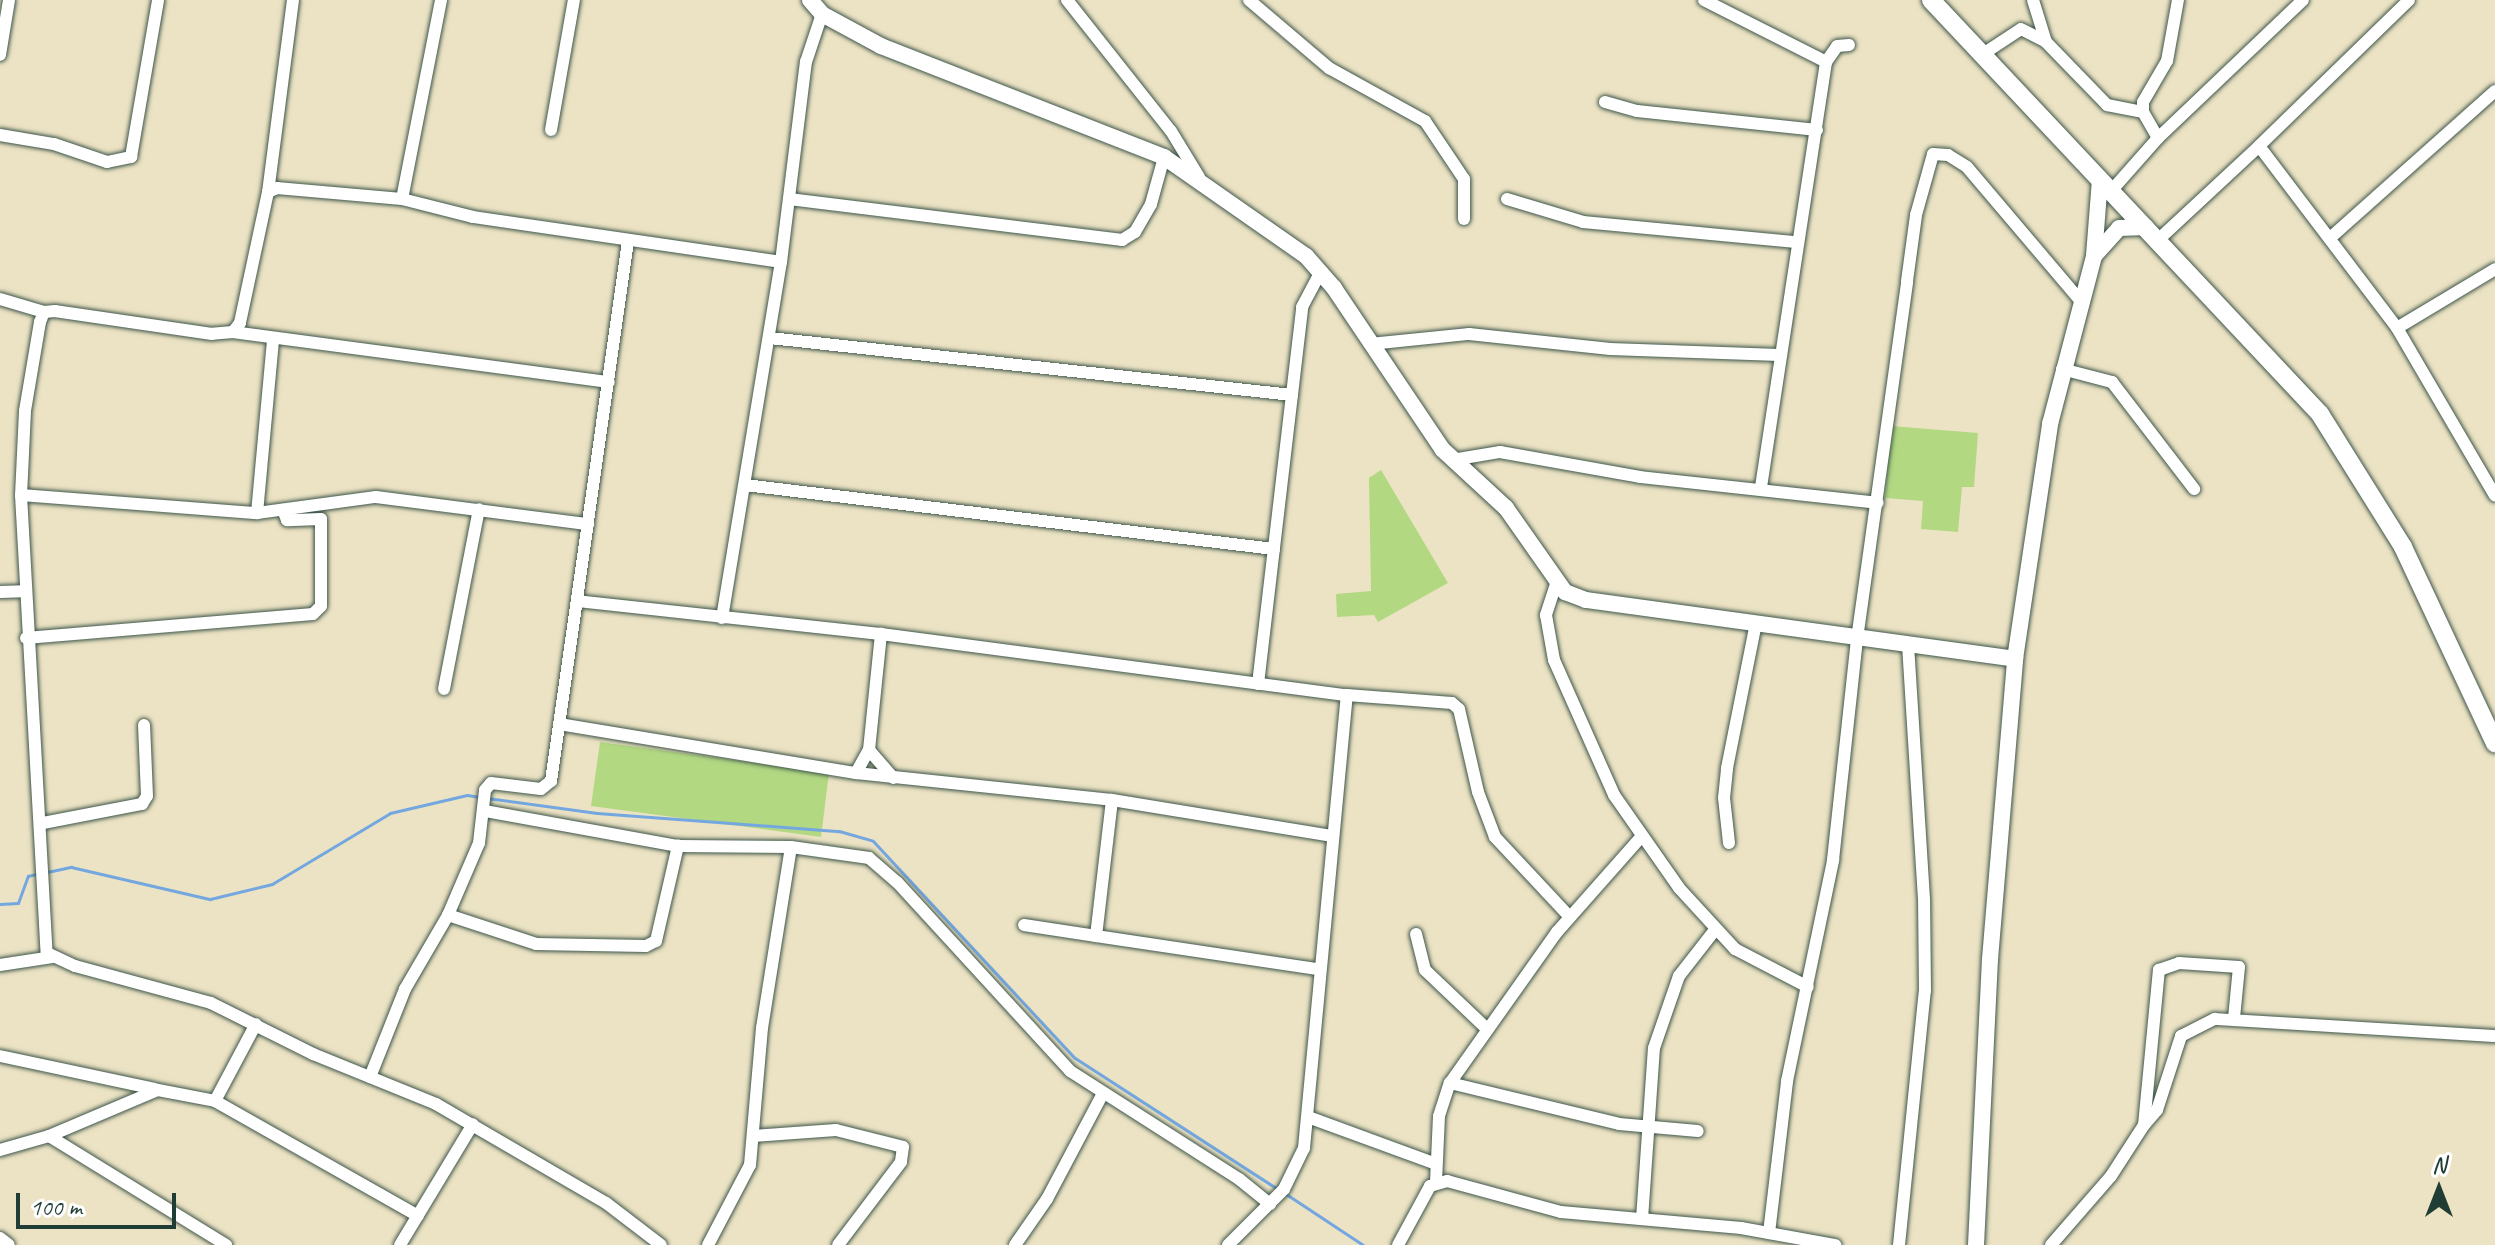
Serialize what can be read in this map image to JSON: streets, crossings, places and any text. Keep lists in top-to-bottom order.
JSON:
{
  "scale_bar": "100 m",
  "north": "top"
}
